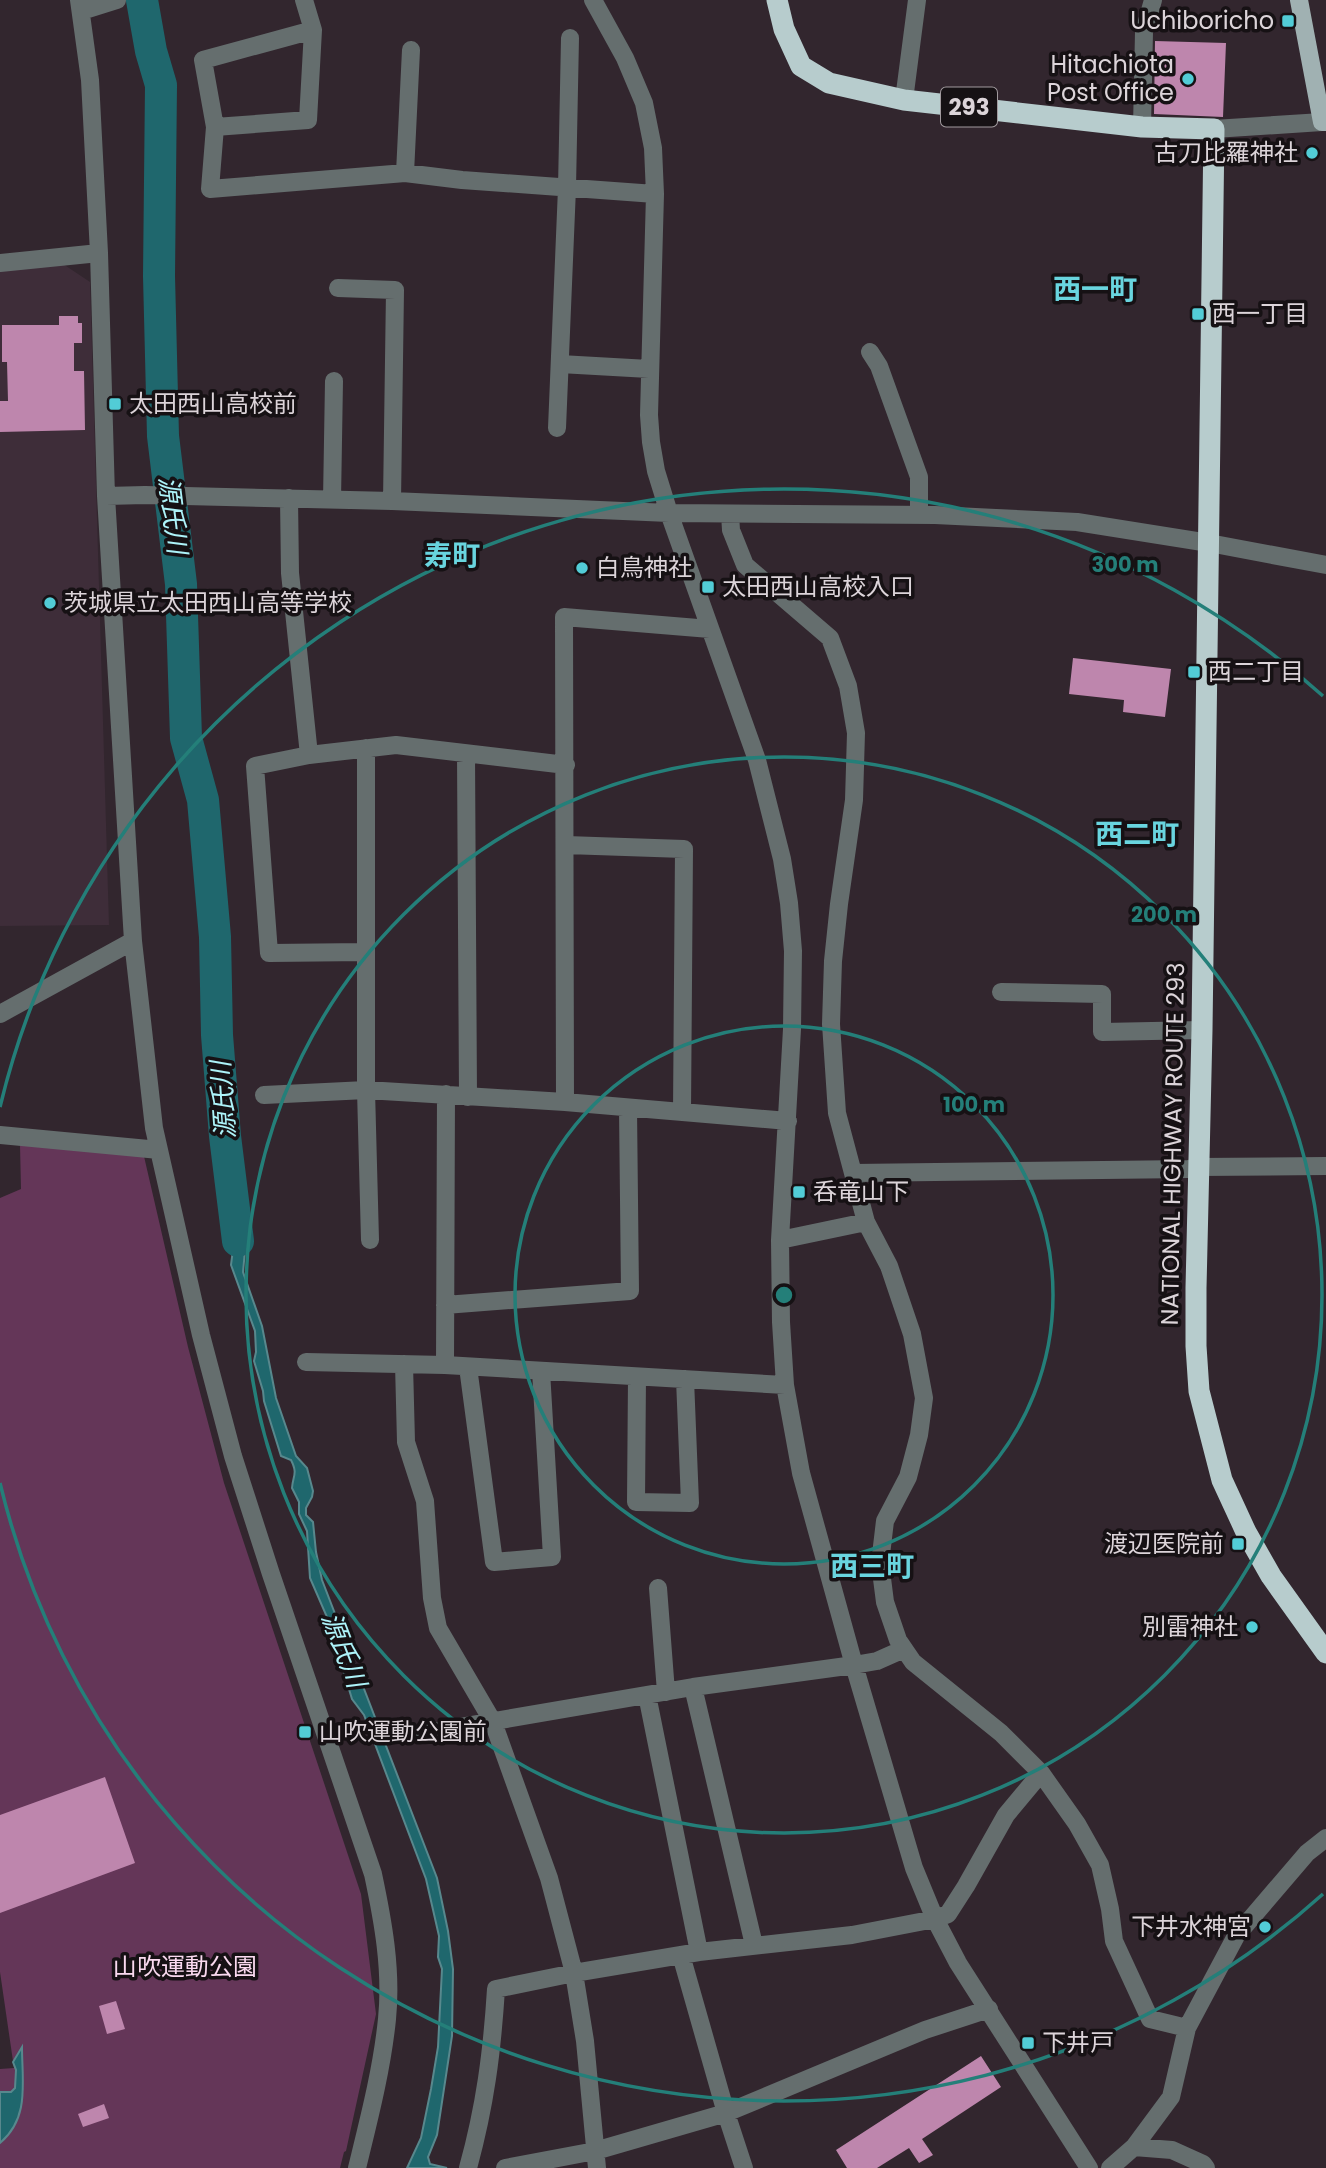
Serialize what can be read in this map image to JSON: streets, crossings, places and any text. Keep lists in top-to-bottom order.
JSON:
{
  "streets": {
    "highway": ["293", "NATIONAL HIGHWAY ROUTE 293"]
  },
  "crossings": [
    ["293", "NATIONAL HIGHWAY ROUTE 293"]
  ],
  "districts": [
    "西一町",
    "寿町",
    "西二町",
    "西三町"
  ],
  "water": ["源氏川"],
  "parks": ["山吹運動公園"],
  "places": {
    "transit": [
      "Uchiboricho",
      "西一丁目",
      "太田西山高校前",
      "太田西山高校入口",
      "西二丁目",
      "呑竜山下",
      "渡辺医院前",
      "山吹運動公園前",
      "下井戸"
    ],
    "other": [
      "Hitachiota Post Office",
      "古刀比羅神社",
      "白鳥神社",
      "茨城県立太田西山高等学校",
      "別雷神社",
      "下井水神宮"
    ]
  },
  "rings": ["300 m", "200 m", "100 m"]
}
